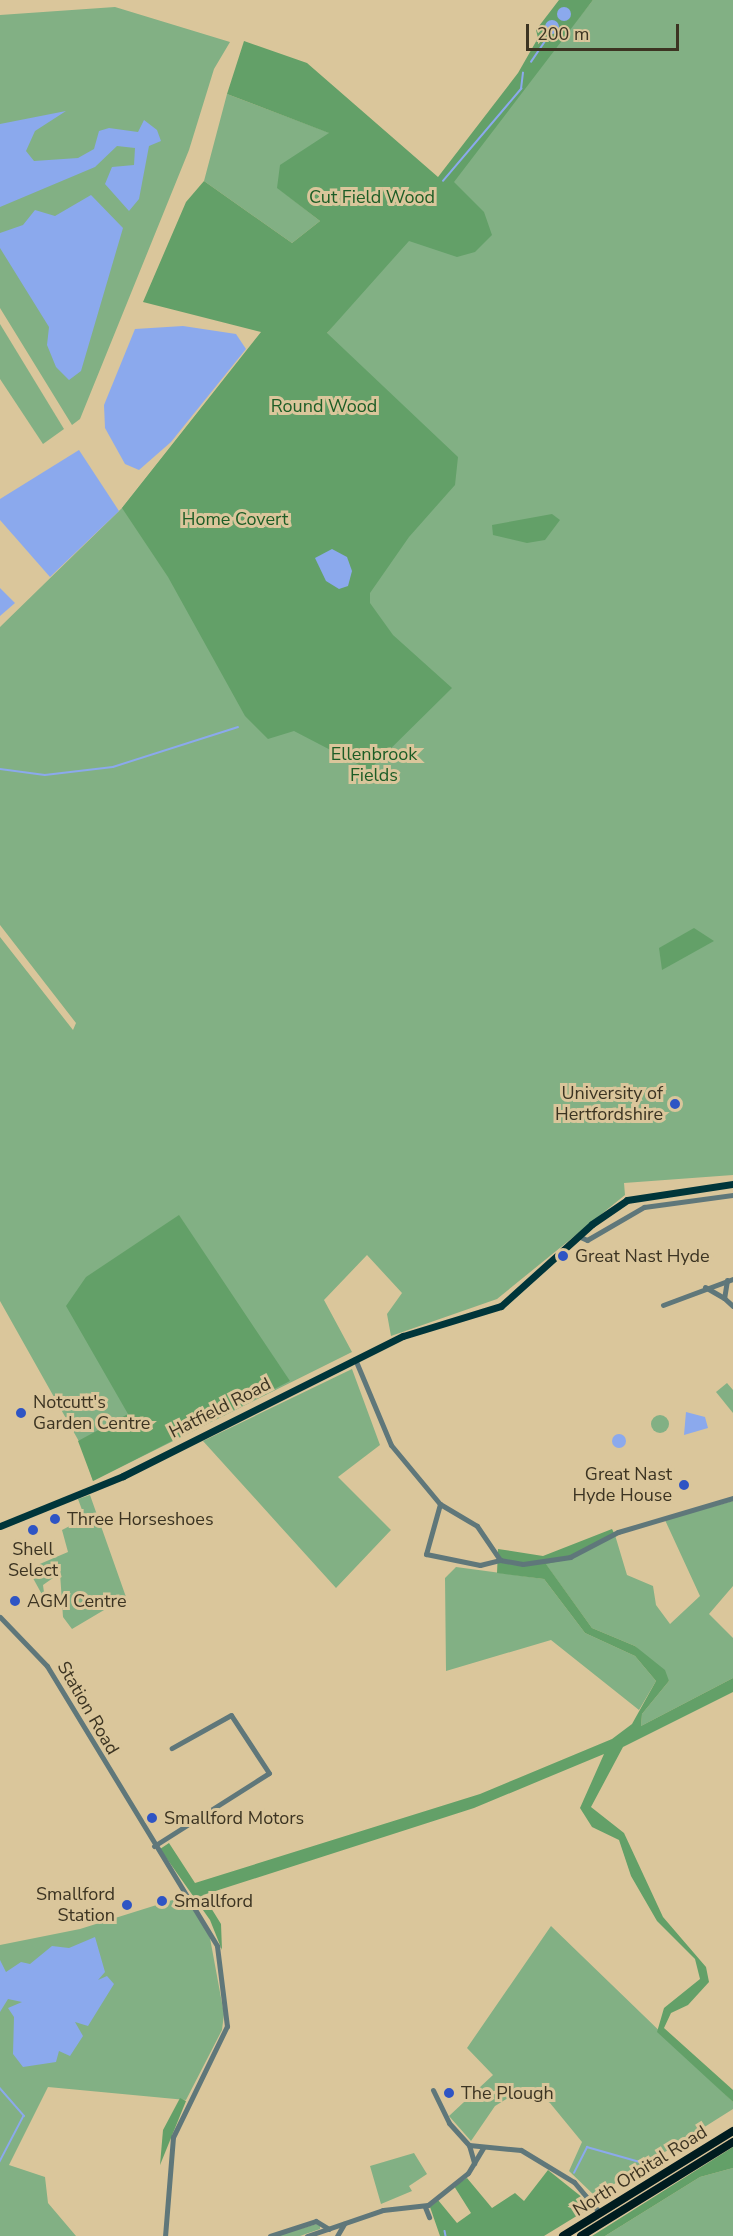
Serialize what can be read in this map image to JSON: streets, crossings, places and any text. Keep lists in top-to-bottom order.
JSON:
{
  "streets": {
    "highway": ["North Orbital Road"],
    "main road": ["Hatfield Road"],
    "street": ["Station Road"]
  },
  "parks": [
    "Cut Field Wood",
    "Round Wood",
    "Home Covert",
    "Ellenbrook Fields"
  ],
  "places": [
    "University of Hertfordshire",
    "Great Nast Hyde",
    "Notcutt's Garden Centre",
    "Great Nast Hyde House",
    "Three Horseshoes",
    "Shell Select",
    "AGM Centre",
    "Smallford Motors",
    "Smallford",
    "Smallford Station",
    "The Plough"
  ],
  "scale_bar": "200 m"
}
